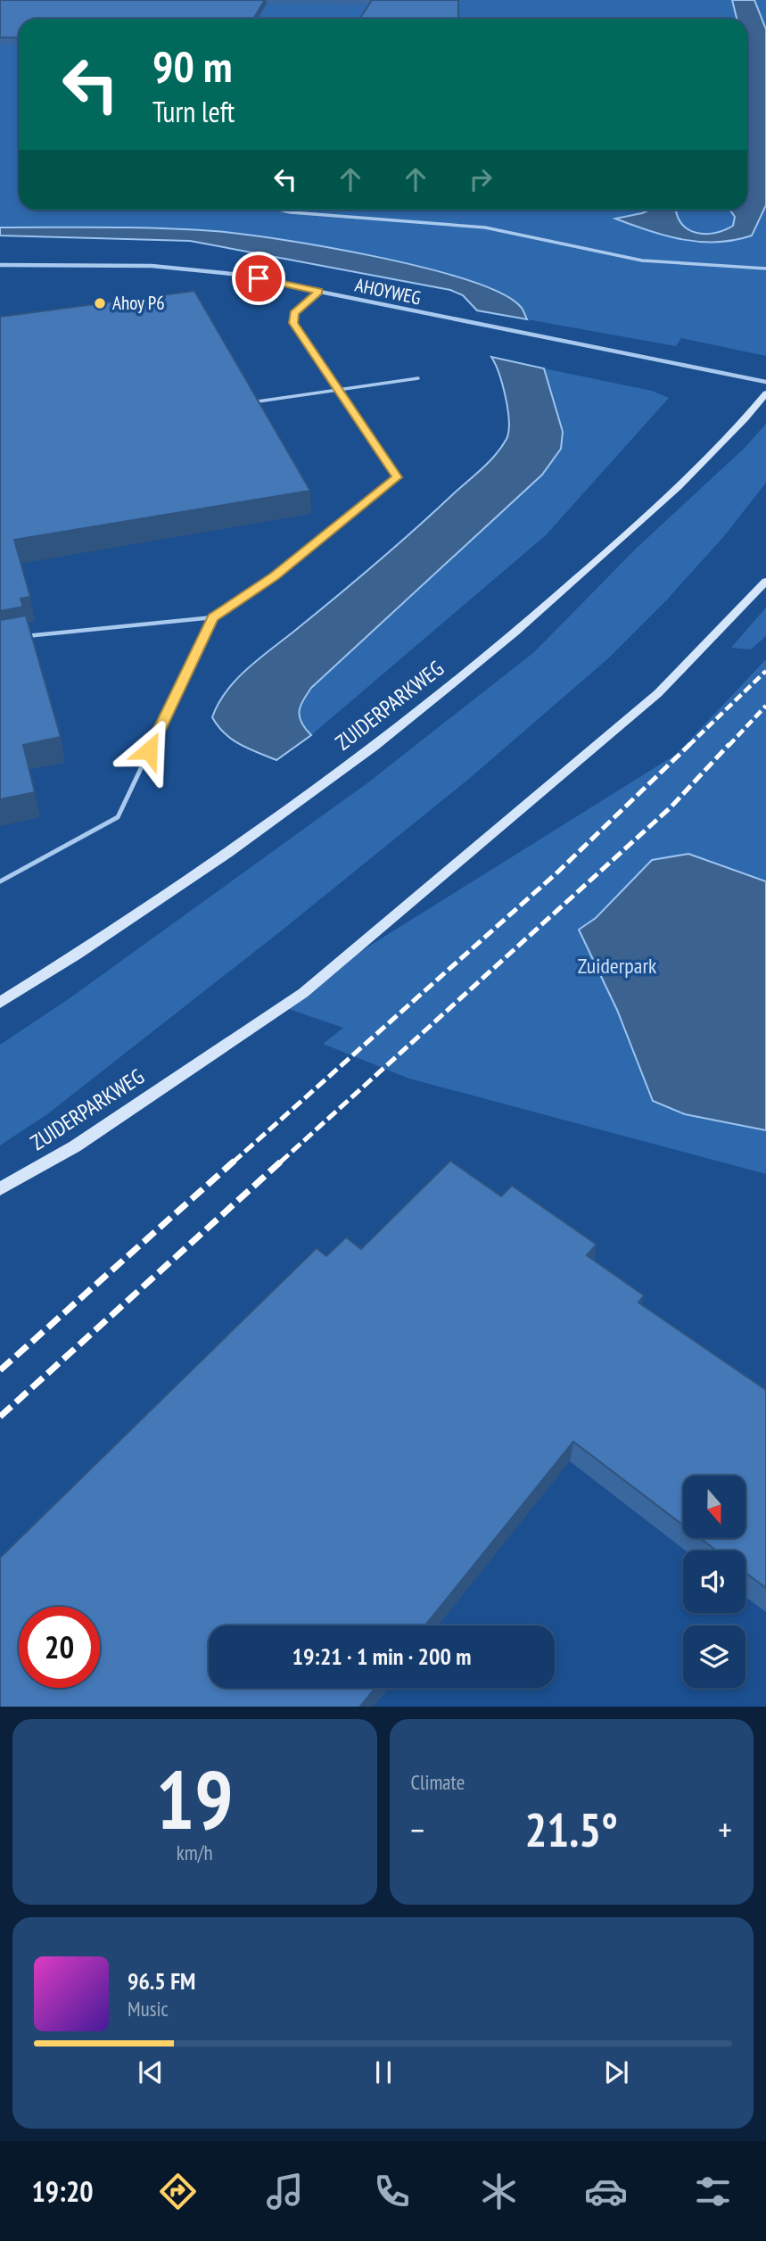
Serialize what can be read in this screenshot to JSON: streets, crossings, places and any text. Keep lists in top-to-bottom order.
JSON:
{
  "streets": {
    "main road": ["ZUIDERPARKWEG"],
    "street": ["AHOYWEG"]
  },
  "parks": ["Zuiderpark"],
  "places": ["Ahoy P6"],
  "north": "bottom",
  "page": {
    "turn": ["90 m", "Turn left"],
    "limit": "20",
    "trip": "19:21 · 1 min · 200 m",
    "tile": [
      ["19", "km/h"],
      "Climate"
    ],
    "heat": ["−", "21.5°", "+"],
    "song": ["96.5 FM", "Music"],
    "tabs": "19:20"
  }
}
